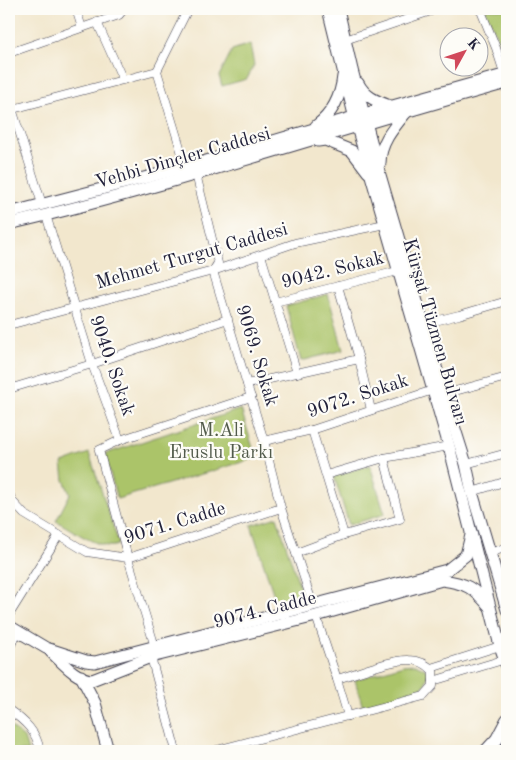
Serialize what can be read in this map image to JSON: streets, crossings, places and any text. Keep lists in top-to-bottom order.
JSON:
{
  "streets": {
    "street": [
      "Vehbi Dinçler Caddesi",
      "Mehmet Turgut Caddesi",
      "9042. Sokak",
      "Kürşat Tüzmen Bulvarı",
      "9069. Sokak",
      "9040. Sokak",
      "9072. Sokak",
      "9071. Cadde",
      "9074. Cadde"
    ]
  },
  "crossings": [
    ["Vehbi Dinçler Caddesi", "Kürşat Tüzmen Bulvarı"],
    ["Vehbi Dinçler Caddesi", "9069. Sokak"],
    ["Vehbi Dinçler Caddesi", "9040. Sokak"],
    ["Mehmet Turgut Caddesi", "Kürşat Tüzmen Bulvarı"],
    ["Mehmet Turgut Caddesi", "9069. Sokak"],
    ["Mehmet Turgut Caddesi", "9040. Sokak"],
    ["9042. Sokak", "Kürşat Tüzmen Bulvarı"],
    ["Kürşat Tüzmen Bulvarı", "9072. Sokak"],
    ["Kürşat Tüzmen Bulvarı", "9074. Cadde"],
    ["9069. Sokak", "9072. Sokak"],
    ["9069. Sokak", "9071. Cadde"],
    ["9069. Sokak", "9074. Cadde"]
  ],
  "parks": ["M.Ali Eruslu Parkı"],
  "north": "top right"
}
